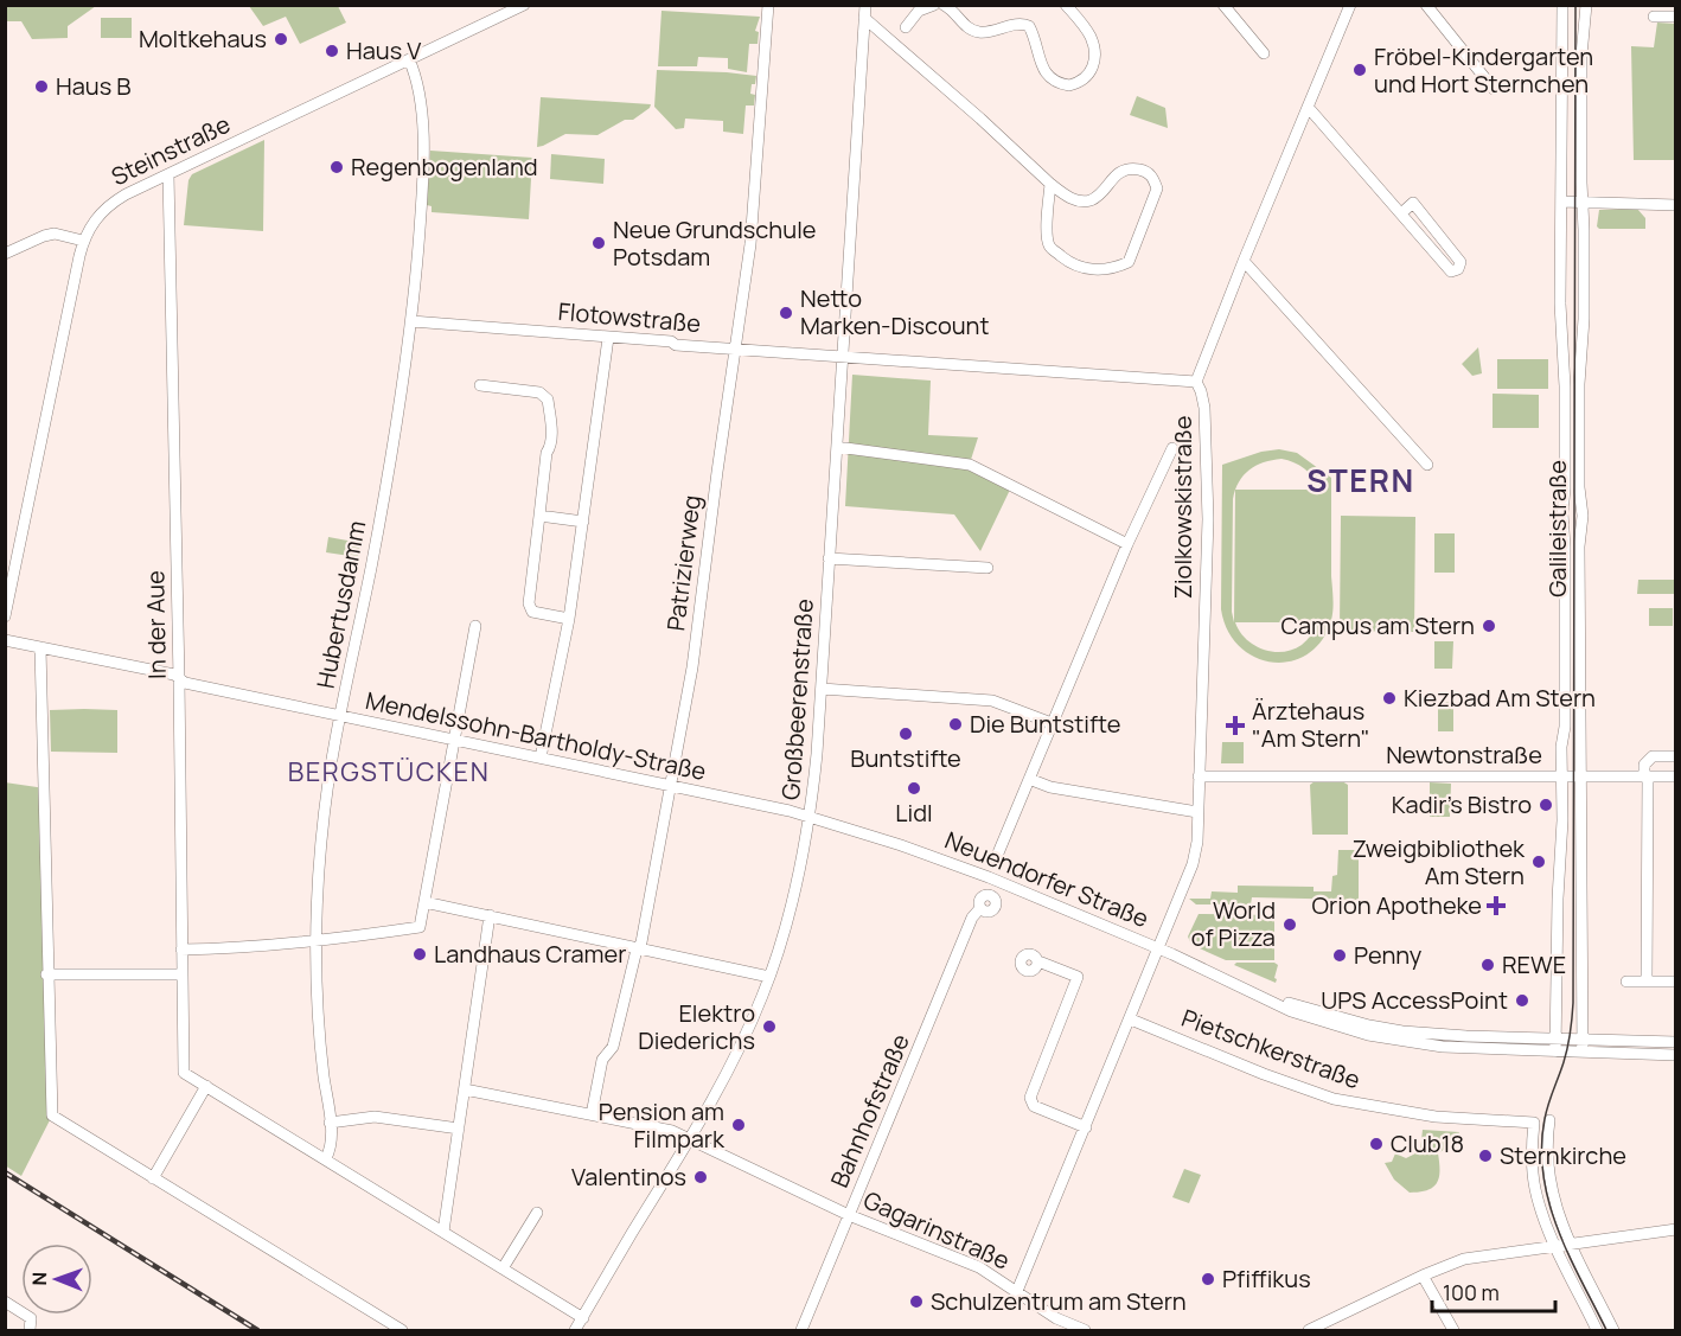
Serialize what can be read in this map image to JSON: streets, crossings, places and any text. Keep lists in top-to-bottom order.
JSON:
{
  "streets": {
    "street": [
      "Steinstraße",
      "Flotowstraße",
      "Ziolkowskistraße",
      "Galileistraße",
      "Patrizierweg",
      "Hubertusdamm",
      "In der Aue",
      "Großbeerenstraße",
      "Mendelssohn-Bartholdy-Straße",
      "Newtonstraße",
      "Neuendorfer Straße",
      "Pietschkerstraße",
      "Bahnhofstraße",
      "Gagarinstraße"
    ]
  },
  "crossings": [
    ["Steinstraße", "Hubertusdamm"],
    ["Steinstraße", "In der Aue"],
    ["Flotowstraße", "Ziolkowskistraße"],
    ["Flotowstraße", "Patrizierweg"],
    ["Flotowstraße", "Hubertusdamm"],
    ["Flotowstraße", "Großbeerenstraße"],
    ["Ziolkowskistraße", "Newtonstraße"],
    ["Ziolkowskistraße", "Neuendorfer Straße"],
    ["Ziolkowskistraße", "Pietschkerstraße"],
    ["Ziolkowskistraße", "Gagarinstraße"],
    ["Galileistraße", "Newtonstraße"],
    ["Galileistraße", "Neuendorfer Straße"],
    ["Patrizierweg", "Mendelssohn-Bartholdy-Straße"],
    ["Patrizierweg", "Gagarinstraße"],
    ["Hubertusdamm", "Mendelssohn-Bartholdy-Straße"],
    ["In der Aue", "Mendelssohn-Bartholdy-Straße"],
    ["Großbeerenstraße", "Mendelssohn-Bartholdy-Straße"],
    ["Großbeerenstraße", "Neuendorfer Straße"],
    ["Großbeerenstraße", "Gagarinstraße"],
    ["Mendelssohn-Bartholdy-Straße", "Neuendorfer Straße"],
    ["Bahnhofstraße", "Gagarinstraße"]
  ],
  "districts": ["STERN", "BERGSTÜCKEN"],
  "places": {
    "other": [
      "Moltkehaus",
      "Haus V",
      "Fröbel-Kindergarten und Hort Sternchen",
      "Haus B",
      "Regenbogenland",
      "Neue Grundschule Potsdam",
      "Netto Marken-Discount",
      "Campus am Stern",
      "Kiezbad Am Stern",
      "Die Buntstifte",
      "Buntstifte",
      "Lidl",
      "Kadir's Bistro",
      "Zweigbibliothek Am Stern",
      "World of Pizza",
      "Landhaus Cramer",
      "Penny",
      "REWE",
      "UPS AccessPoint",
      "Elektro Diederichs",
      "Pension am Filmpark",
      "Club18",
      "Sternkirche",
      "Valentinos",
      "Pfiffikus",
      "Schulzentrum am Stern"
    ],
    "health": ["Ärztehaus \"Am Stern\"", "Orion Apotheke"]
  },
  "scale_bar": "100 m",
  "north": "left"
}
